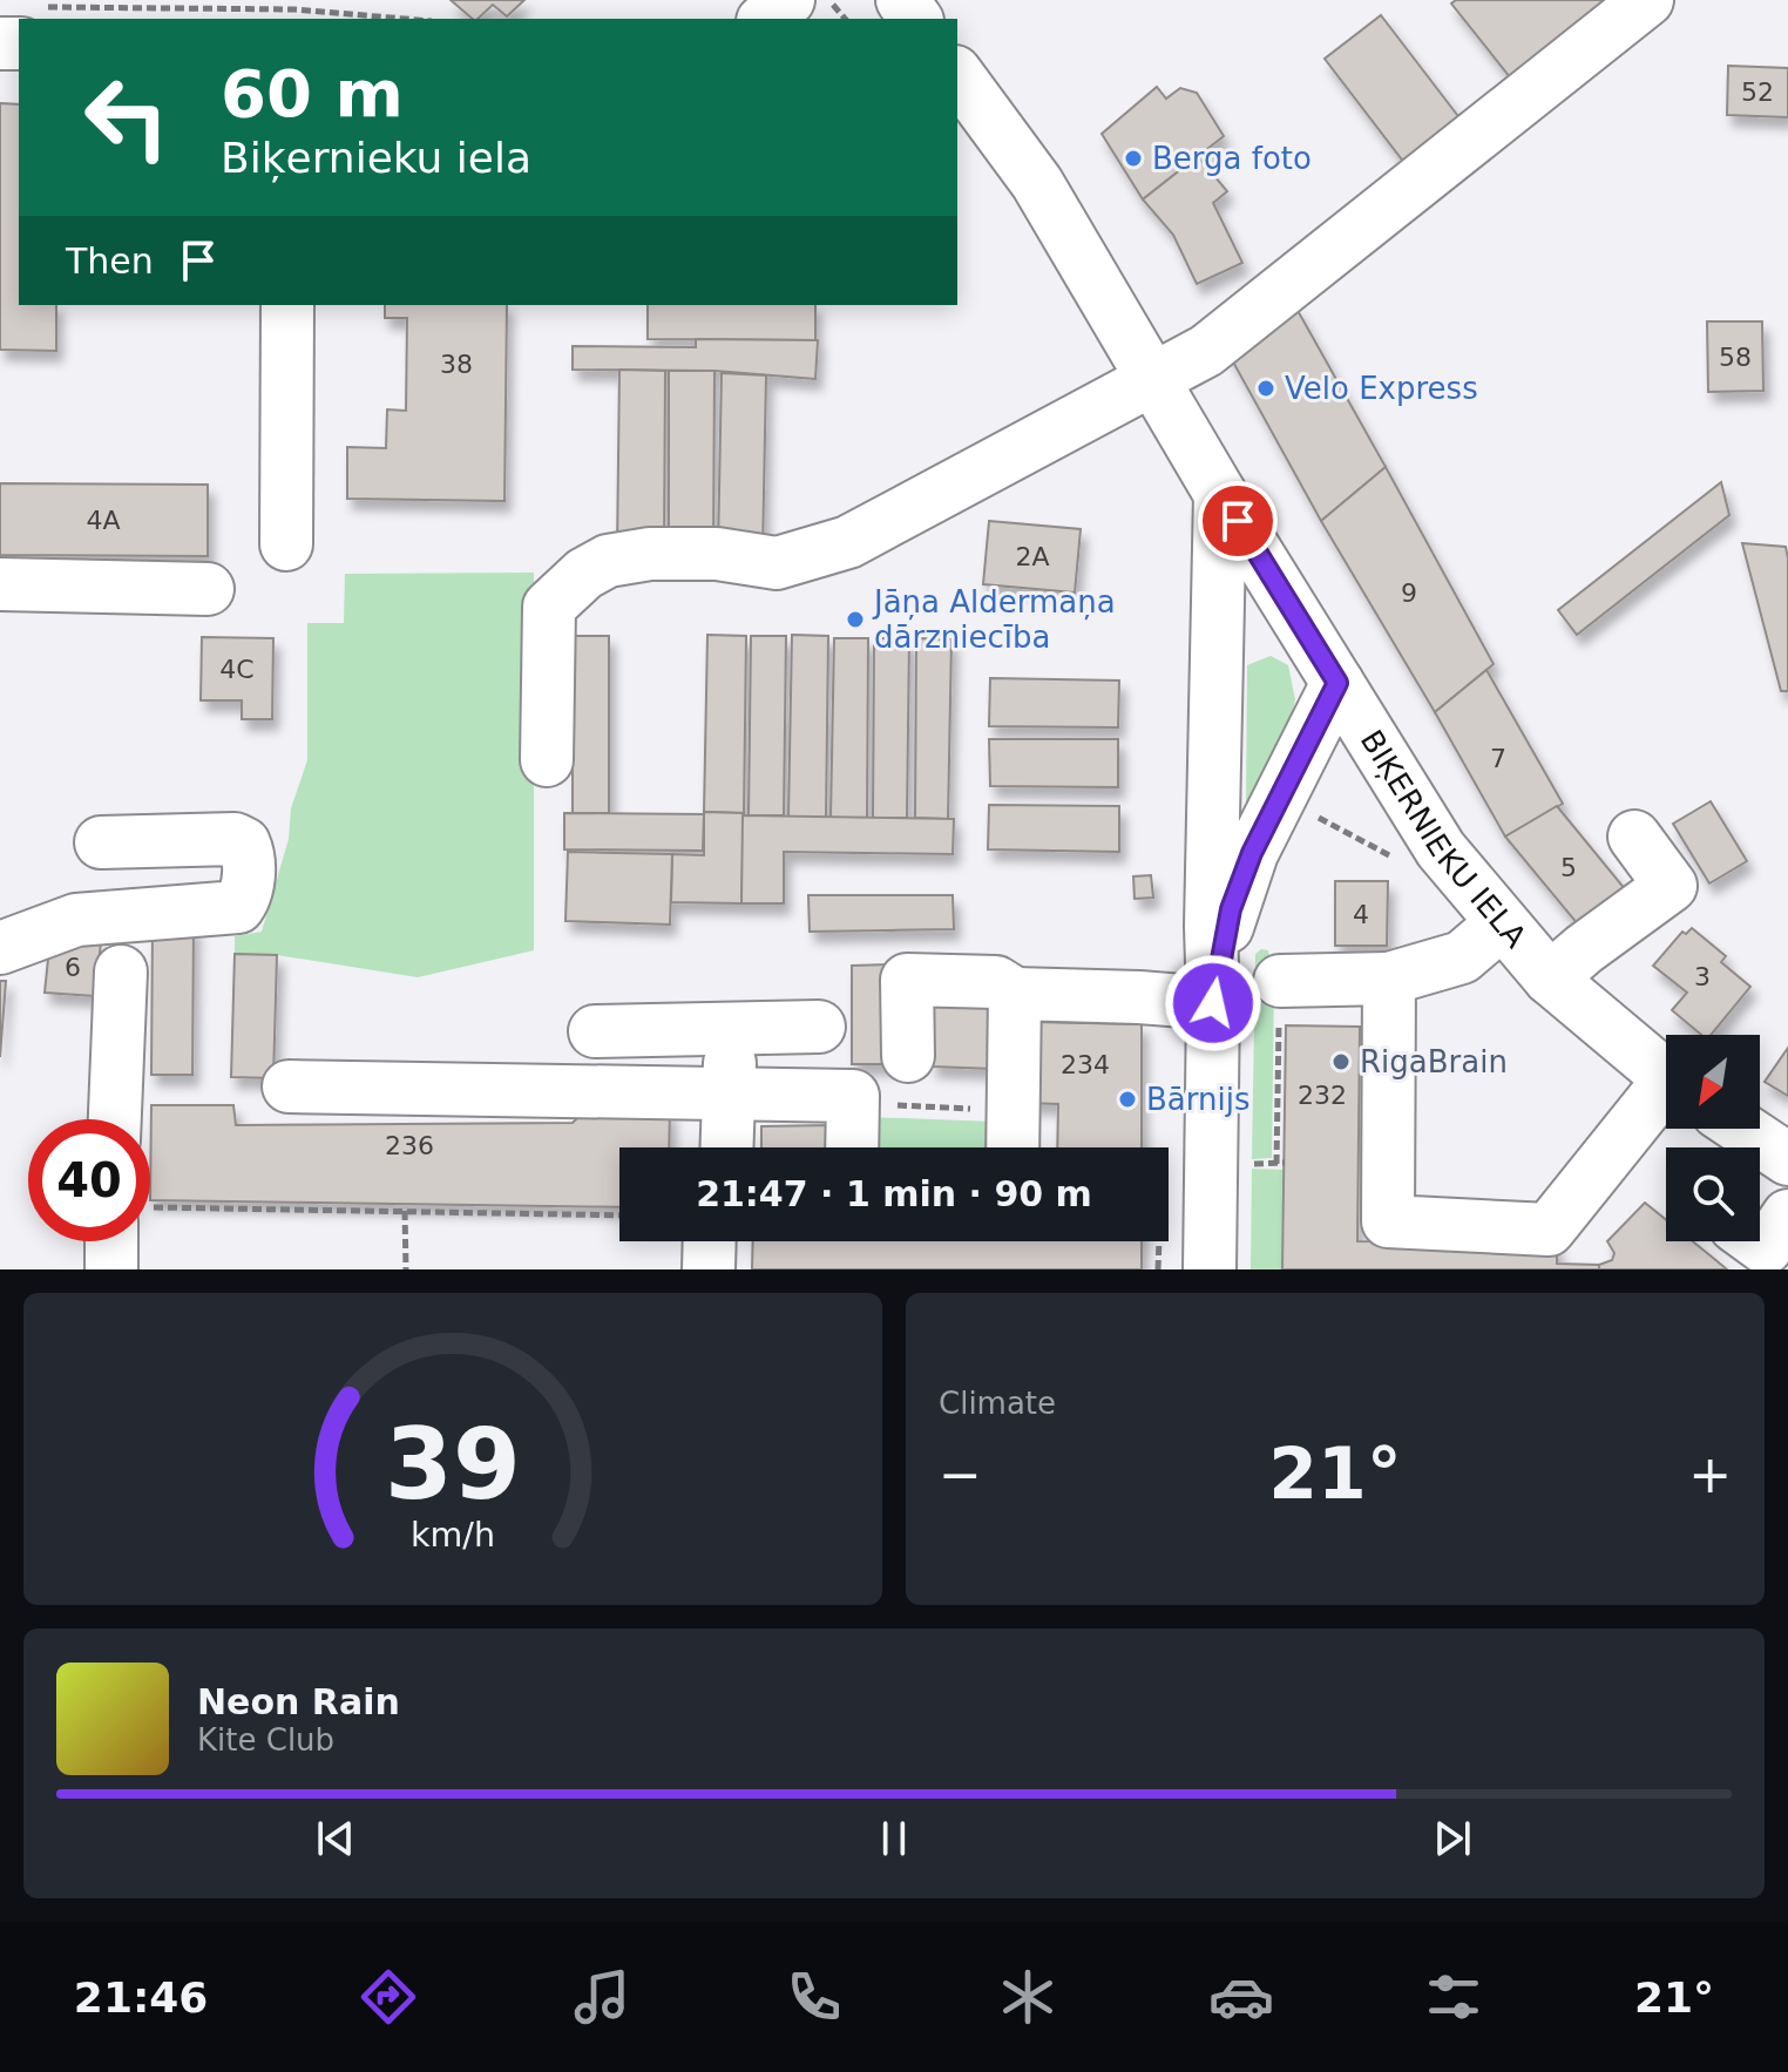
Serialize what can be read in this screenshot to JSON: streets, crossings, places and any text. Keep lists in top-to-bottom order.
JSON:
{
  "streets": {
    "street": ["BIĶERNIEKU IELA"]
  },
  "places": [
    "Berga foto",
    "Velo Express",
    "Jāņa Aldermaņa dārzniecība",
    "RigaBrain",
    "Bārnijs"
  ],
  "house_numbers": [
    "52",
    "58",
    "38",
    "4A",
    "2A",
    "9",
    "4C",
    "7",
    "5",
    "4",
    "6",
    "3",
    "234",
    "232",
    "236"
  ],
  "north": "bottom left",
  "page": {
    "turn": ["60 m", "Biķernieku iela"],
    "then": "Then",
    "limit": "40",
    "trip": "21:47 · 1 min · 90 m",
    "tile": "Climate",
    "heat": ["−", "21°", "+"],
    "song": ["Neon Rain", "Kite Club"],
    "tabs": ["21:46", "21°"],
    "gauge": ["39", "km/h"]
  }
}
